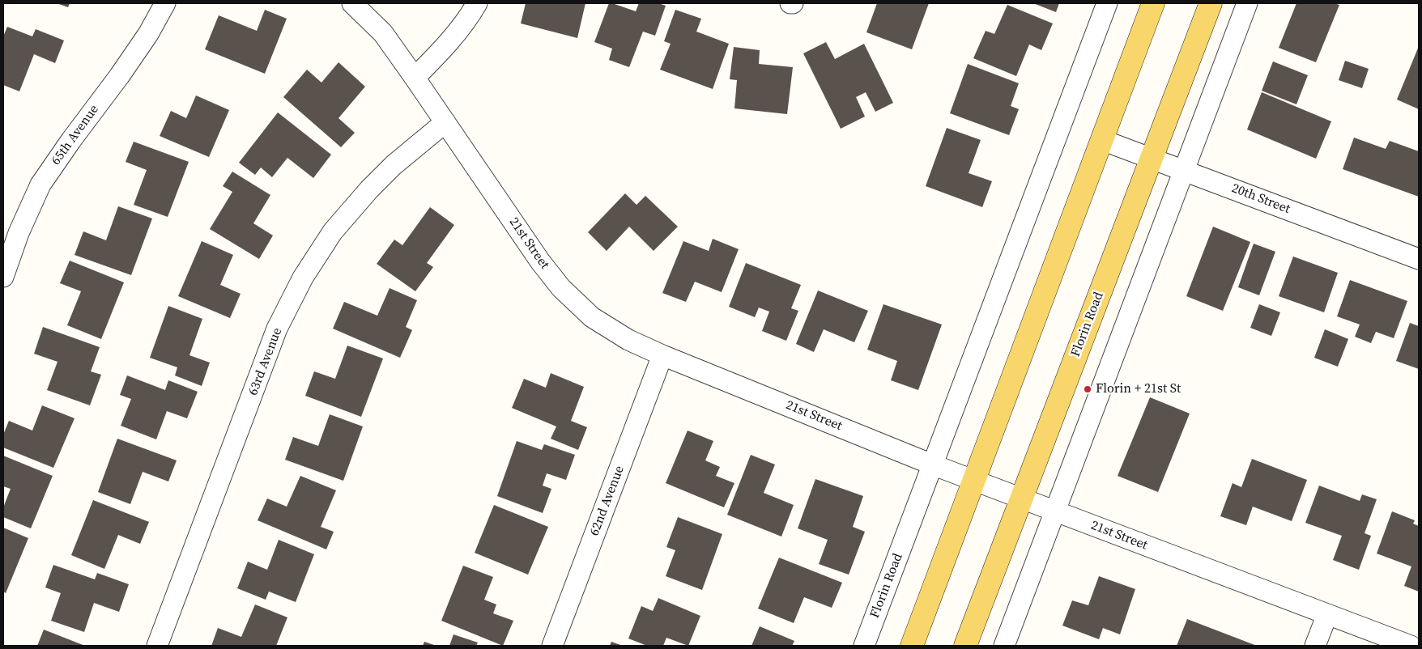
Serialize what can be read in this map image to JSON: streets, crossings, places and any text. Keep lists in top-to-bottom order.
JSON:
{
  "streets": {
    "main road": ["Florin Road"],
    "street": [
      "65th Avenue",
      "20th Street",
      "21st Street",
      "63rd Avenue",
      "62nd Avenue"
    ]
  },
  "crossings": [
    ["20th Street", "Florin Road"],
    ["21st Street", "Florin Road"],
    ["21st Street", "63rd Avenue"],
    ["21st Street", "62nd Avenue"]
  ],
  "places": ["Florin + 21st St"]
}
